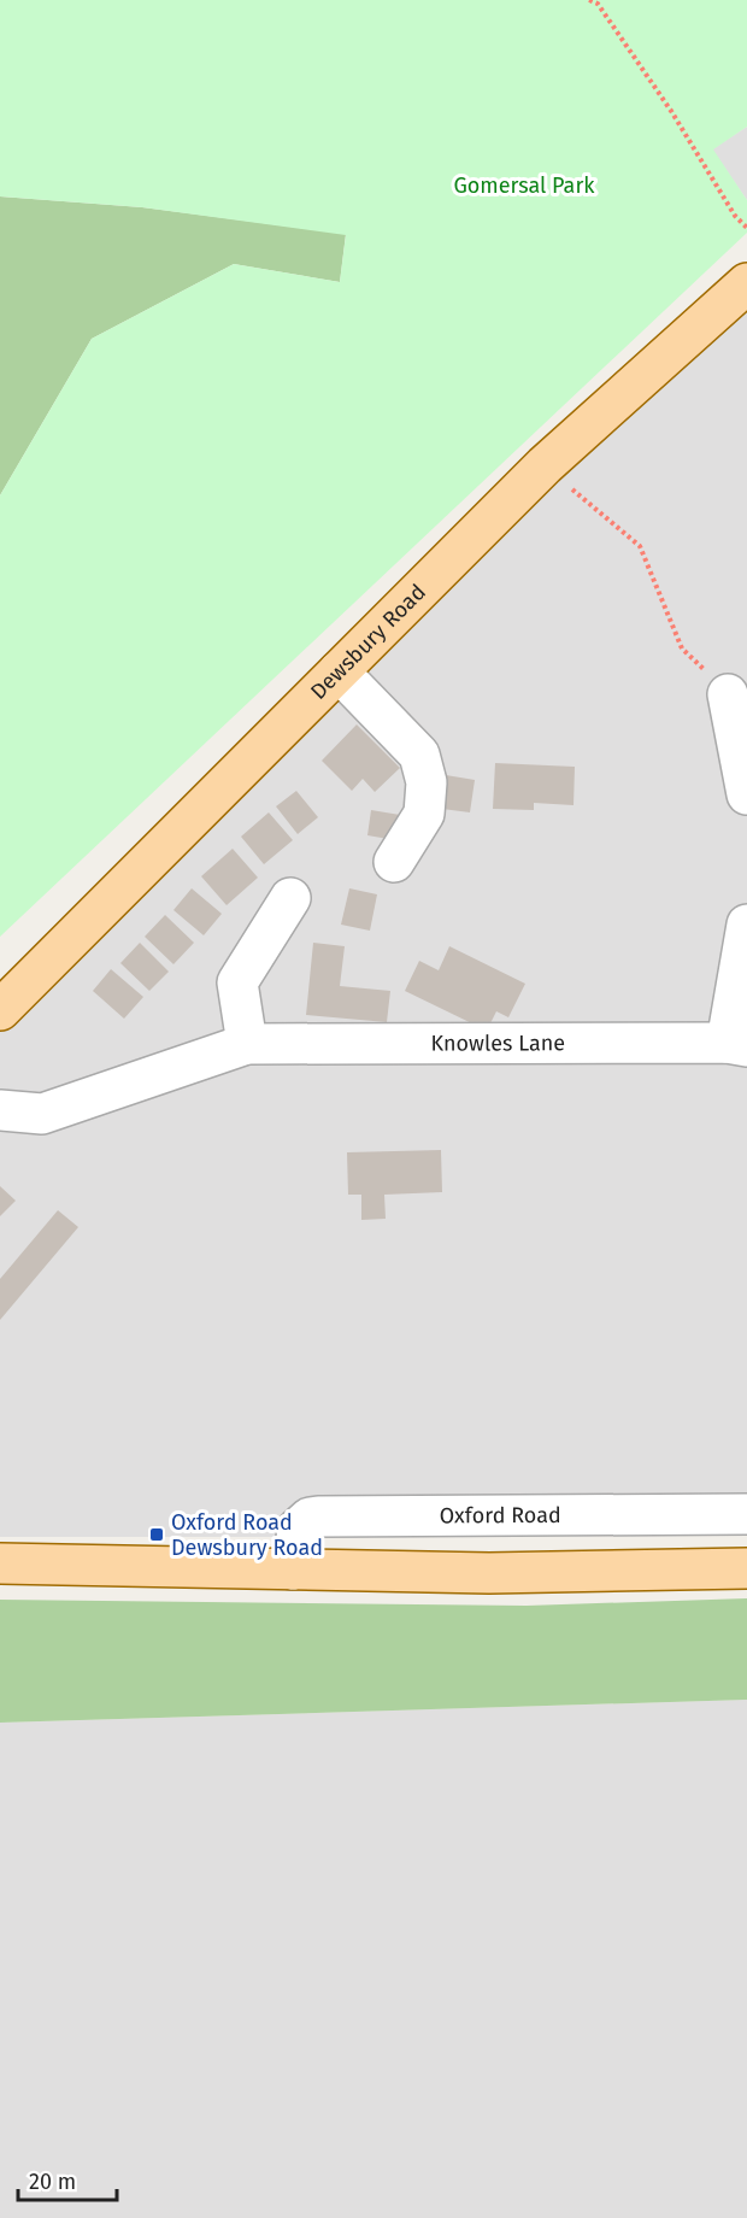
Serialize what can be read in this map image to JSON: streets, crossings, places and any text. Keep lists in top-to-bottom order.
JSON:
{
  "streets": {
    "main road": ["Dewsbury Road"],
    "street": ["Knowles Lane", "Oxford Road"]
  },
  "parks": ["Gomersal Park"],
  "places": {
    "transit": ["Oxford Road Dewsbury Road"]
  },
  "scale_bar": "20 m"
}
